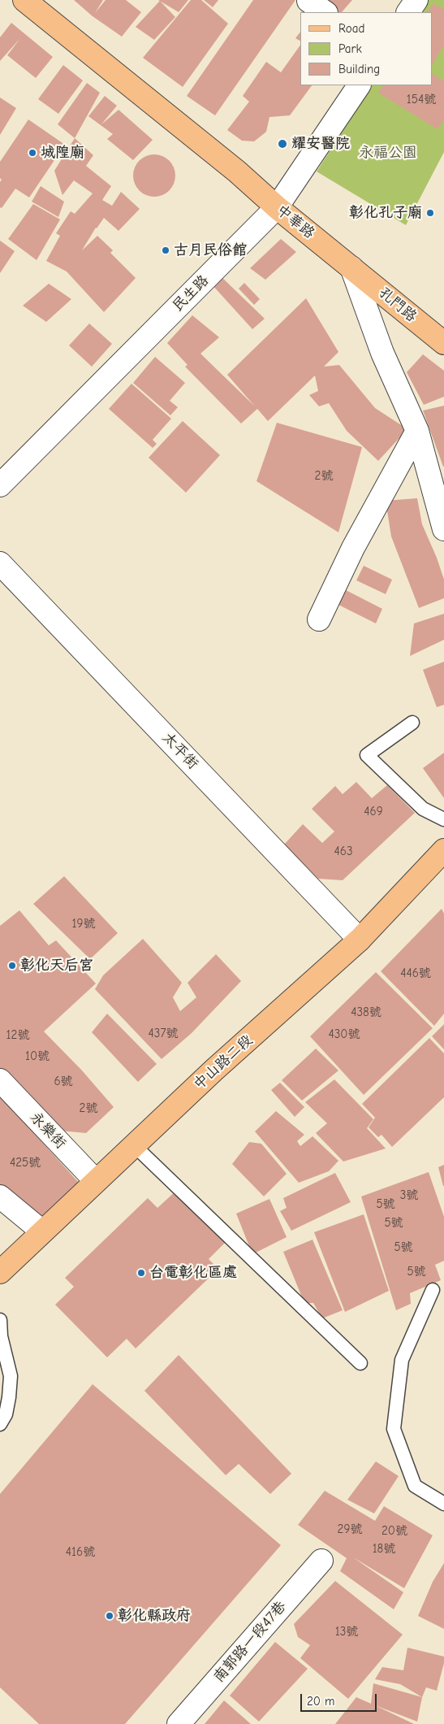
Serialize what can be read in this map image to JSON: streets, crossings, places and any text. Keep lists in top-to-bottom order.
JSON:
{
  "streets": {
    "main road": ["中華路", "孔門路", "中山路二段"],
    "street": [
      "民生路",
      "太平街",
      "永樂街",
      "南郭路一段47巷"
    ]
  },
  "crossings": [
    ["中華路", "民生路"],
    ["中華路", "孔門路"],
    ["太平街", "中山路二段"],
    ["中山路二段", "永樂街"]
  ],
  "parks": ["永福公園"],
  "places": [
    "耀安醫院",
    "城隍廟",
    "彰化孔子廟",
    "古月民俗館",
    "彰化天后宮",
    "台電彰化區處",
    "彰化縣政府"
  ],
  "house_numbers": [
    "154號",
    "2號",
    "469",
    "463",
    "19號",
    "446號",
    "438號",
    "437號",
    "430號",
    "12號",
    "10號",
    "6號",
    "2號",
    "425號",
    "3號",
    "5號",
    "5號",
    "5號",
    "5號",
    "29號",
    "20號",
    "18號",
    "416號",
    "13號"
  ],
  "legend": ["Road", "Park", "Building"],
  "scale_bar": "20 m"
}
